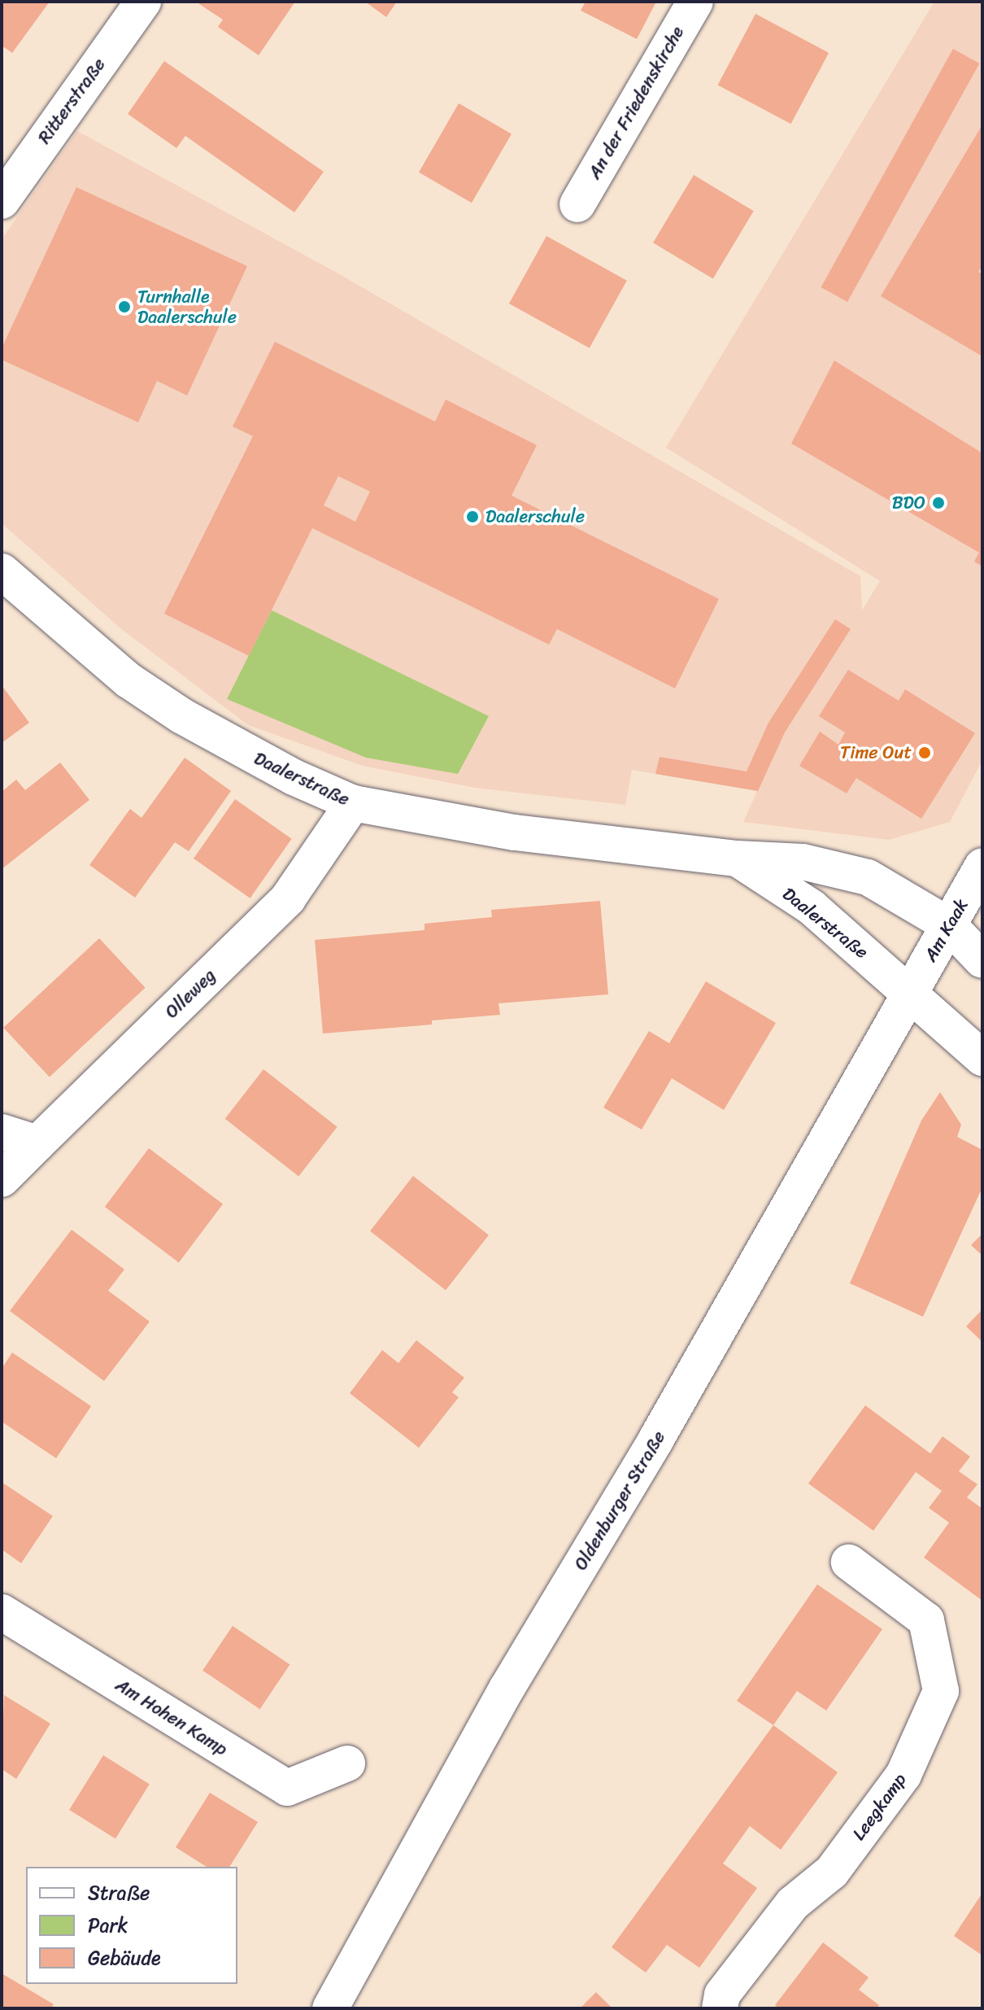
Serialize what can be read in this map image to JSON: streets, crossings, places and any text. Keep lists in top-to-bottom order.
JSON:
{
  "streets": {
    "street": [
      "Ritterstraße",
      "An der Friedenskirche",
      "Daalerstraße",
      "Am Kaak",
      "Olleweg",
      "Oldenburger Straße",
      "Am Hohen Kamp",
      "Leegkamp"
    ]
  },
  "crossings": [
    ["Daalerstraße", "Am Kaak"],
    ["Daalerstraße", "Olleweg"],
    ["Daalerstraße", "Oldenburger Straße"],
    ["Am Kaak", "Oldenburger Straße"]
  ],
  "places": [
    "Turnhalle Daalerschule",
    "BDO",
    "Daalerschule",
    "Time Out"
  ],
  "legend": ["Straße", "Park", "Gebäude"]
}
